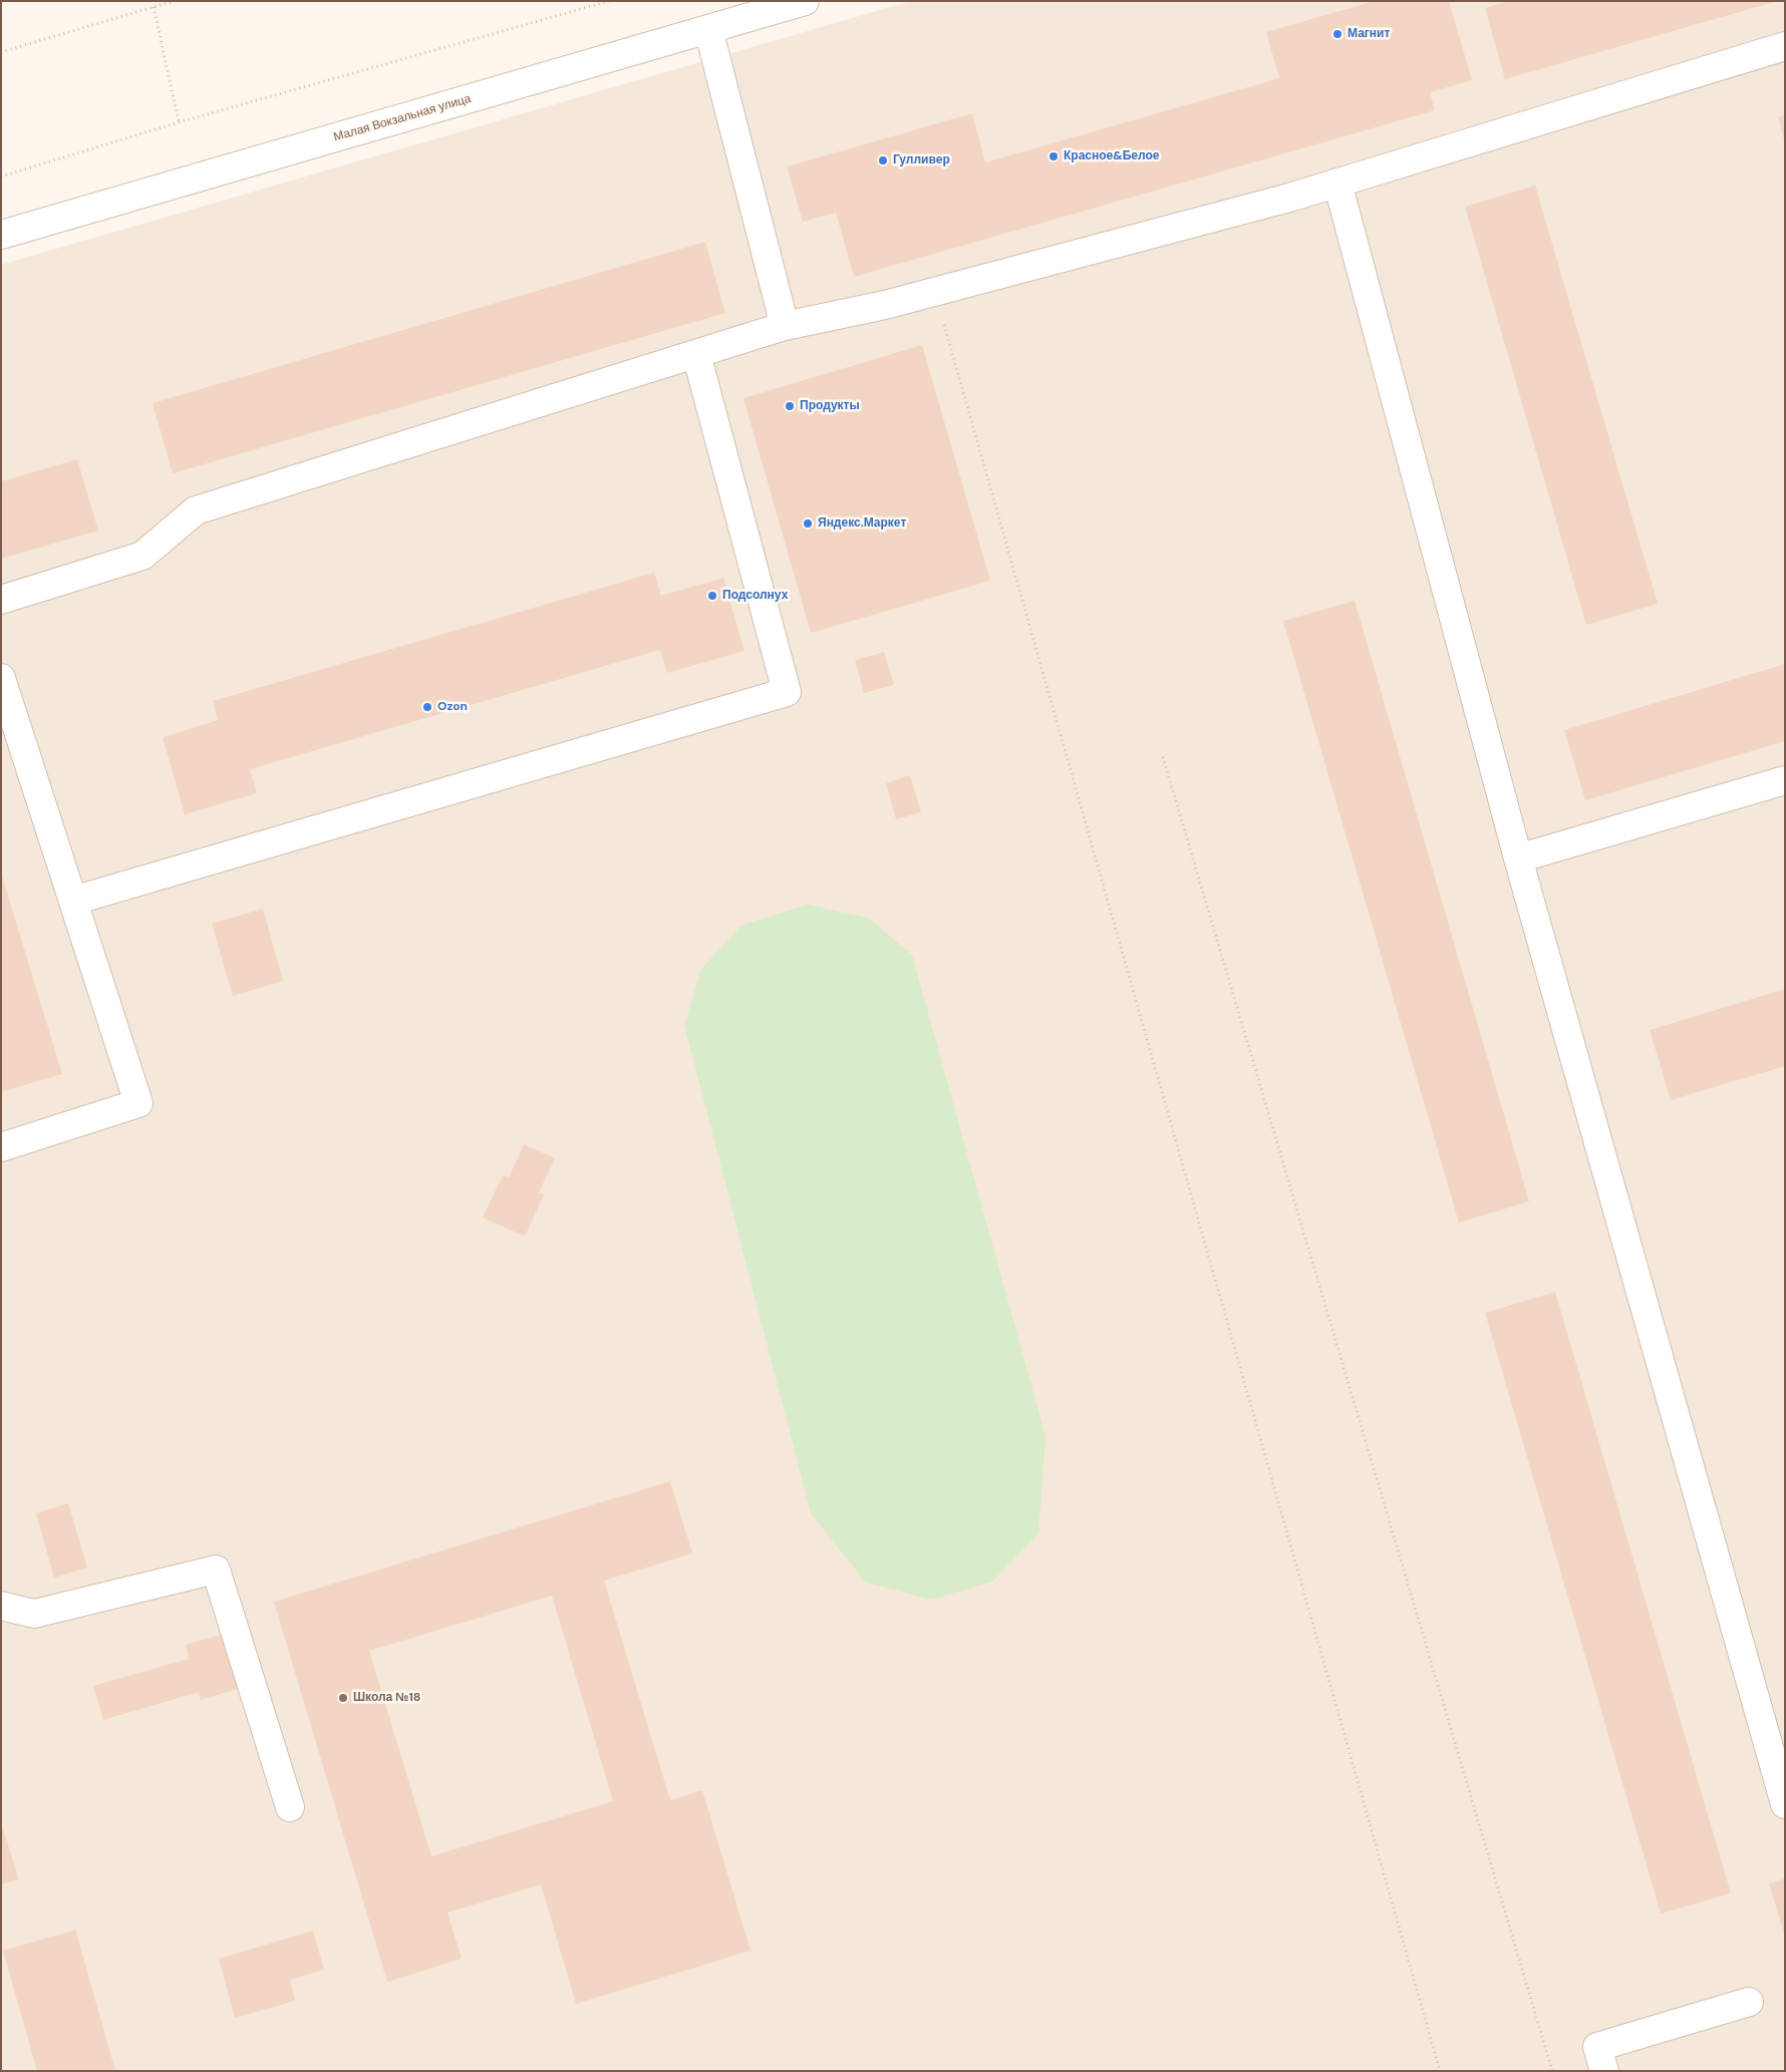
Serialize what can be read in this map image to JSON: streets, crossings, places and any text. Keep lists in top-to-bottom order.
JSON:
{
  "streets": {
    "street": ["Малая Вокзальная улица"]
  },
  "places": [
    "Магнит",
    "Красное&Белое",
    "Гулливер",
    "Продукты",
    "Яндекс.Маркет",
    "Подсолнух",
    "Ozon",
    "Школа №18"
  ]
}
